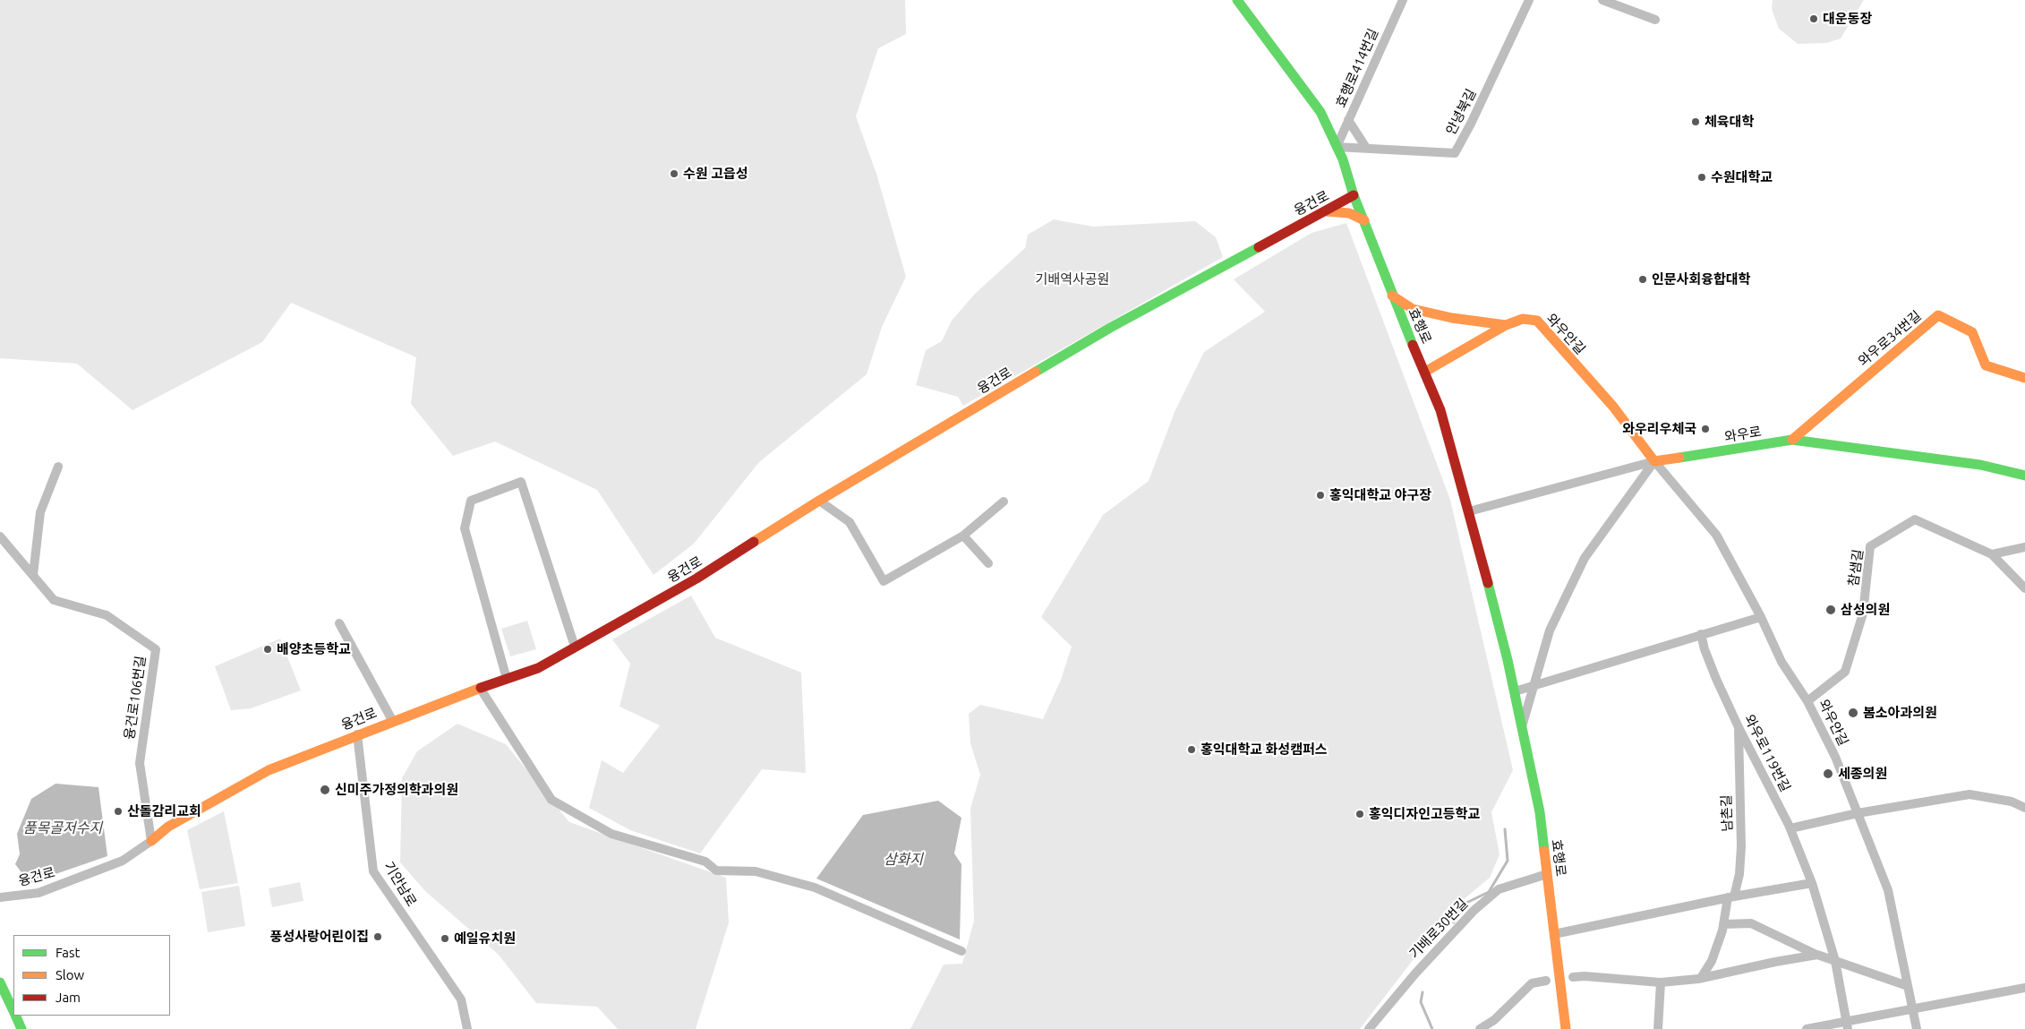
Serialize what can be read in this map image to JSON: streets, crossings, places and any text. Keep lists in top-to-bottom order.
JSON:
{
  "streets": {
    "street": [
      "효행로414번길",
      "안녕북길",
      "융건로",
      "효행로",
      "와우안길",
      "와우로34번길",
      "와우로",
      "참샘길",
      "융건로106번길",
      "와우로119번길",
      "남촌길",
      "기안남로",
      "기배로30번길"
    ]
  },
  "crossings": [
    ["효행로414번길", "안녕북길"],
    ["효행로414번길", "효행로"],
    ["안녕북길", "효행로"],
    ["융건로", "효행로"],
    ["융건로", "융건로106번길"],
    ["융건로", "기안남로"],
    ["효행로", "와우안길"],
    ["효행로", "와우로"],
    ["효행로", "기배로30번길"],
    ["와우안길", "와우로"],
    ["와우안길", "참샘길"],
    ["와우로34번길", "와우로"],
    ["와우로119번길", "남촌길"]
  ],
  "water": ["품목골저수지", "삼화지"],
  "parks": ["기배역사공원"],
  "places": [
    "대운동장",
    "체육대학",
    "수원 고읍성",
    "수원대학교",
    "인문사회융합대학",
    "와우리우체국",
    "홍익대학교 야구장",
    "삼성의원",
    "배양초등학교",
    "봄소아과의원",
    "홍익대학교 화성캠퍼스",
    "세종의원",
    "신미주가정의학과의원",
    "산돌감리교회",
    "홍익디자인고등학교",
    "풍성사랑어린이집",
    "예일유치원"
  ],
  "legend": ["Fast", "Slow", "Jam"]
}
